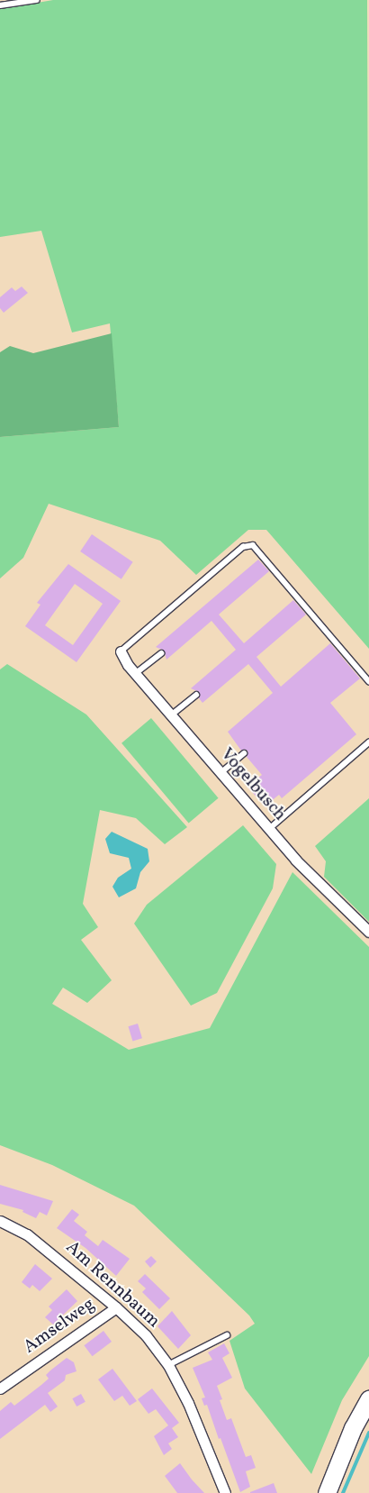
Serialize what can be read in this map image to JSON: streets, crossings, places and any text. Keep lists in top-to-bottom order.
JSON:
{
  "streets": {
    "street": ["Vogelbusch", "Am Rennbaum", "Amselweg"]
  },
  "crossings": [
    ["Am Rennbaum", "Amselweg"]
  ]
}
